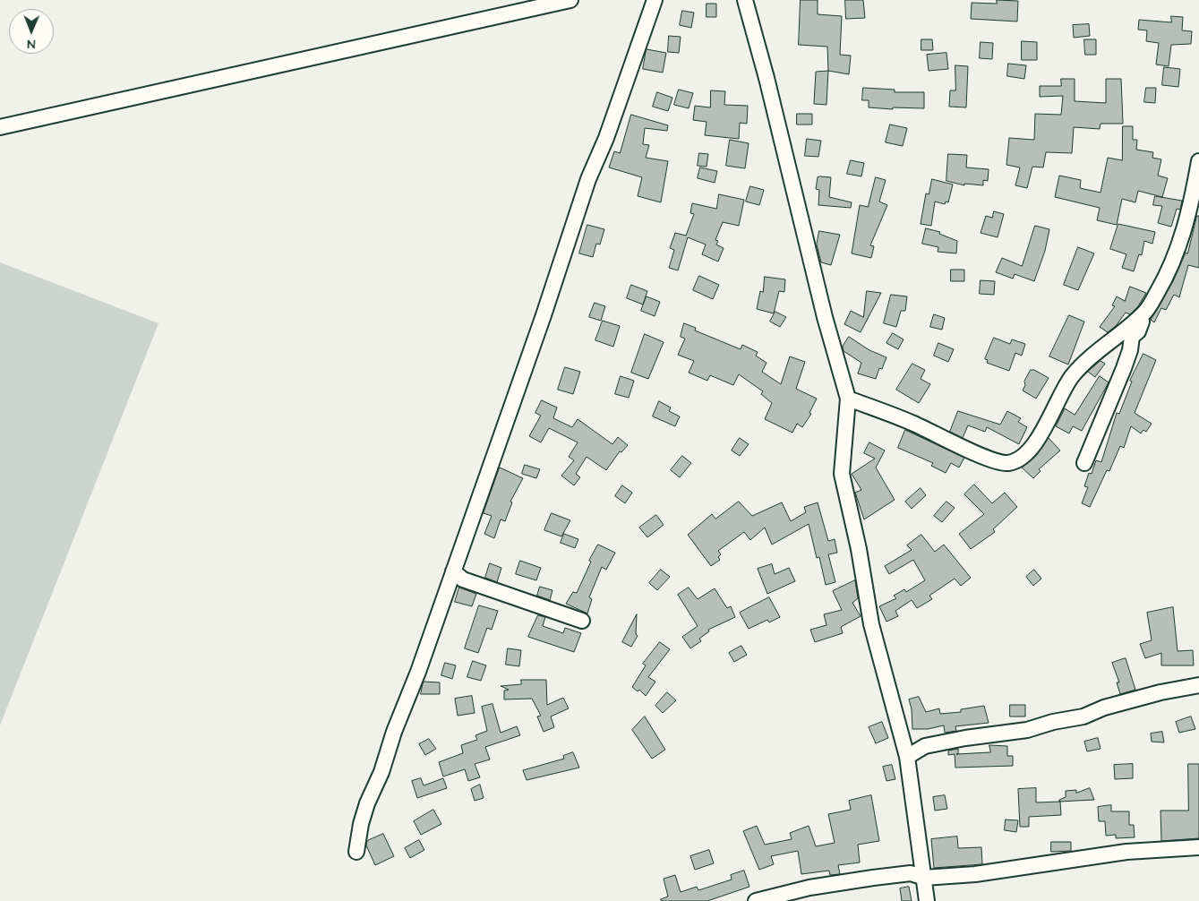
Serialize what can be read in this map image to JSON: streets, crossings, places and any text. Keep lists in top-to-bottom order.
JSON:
{
  "north": "bottom"
}
